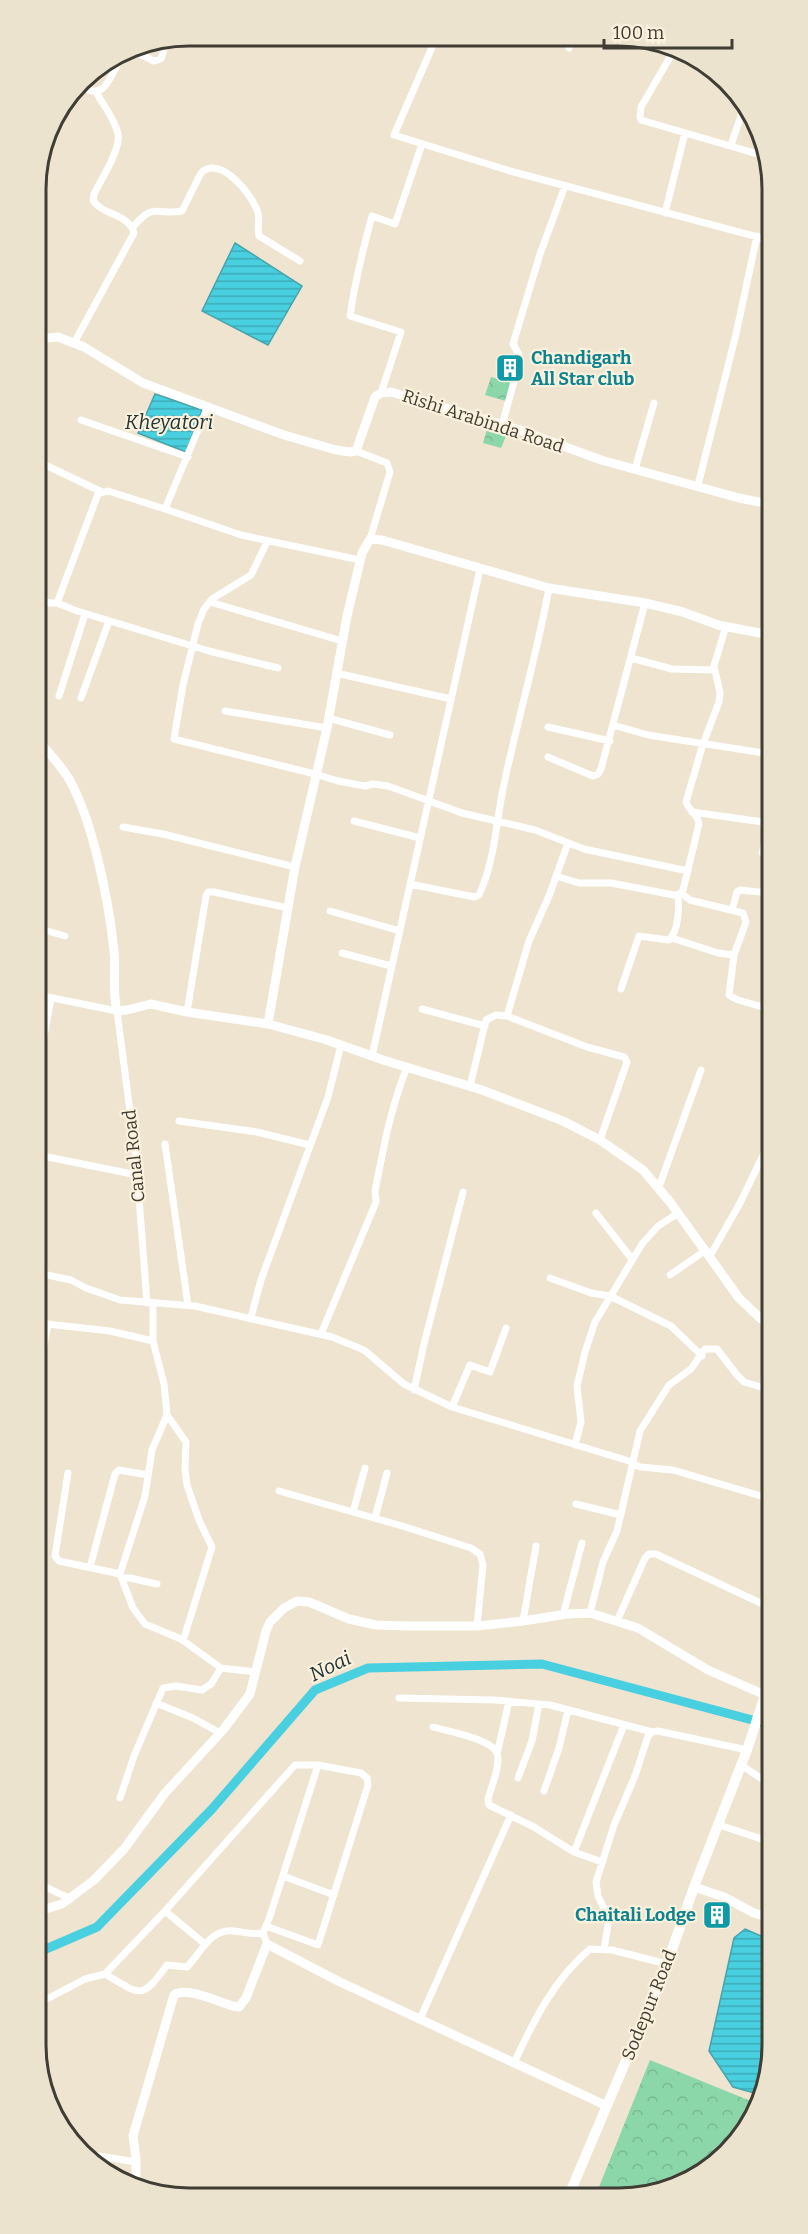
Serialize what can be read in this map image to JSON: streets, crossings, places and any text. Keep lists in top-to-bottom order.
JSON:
{
  "streets": {
    "main road": ["Sodepur Road"],
    "street": ["Rishi Arabinda Road", "Canal Road"]
  },
  "water": ["Kheyatori", "Noai"],
  "places": {
    "building": ["Chandigarh All Star club", "Chaitali Lodge"]
  },
  "scale_bar": "100 m"
}
